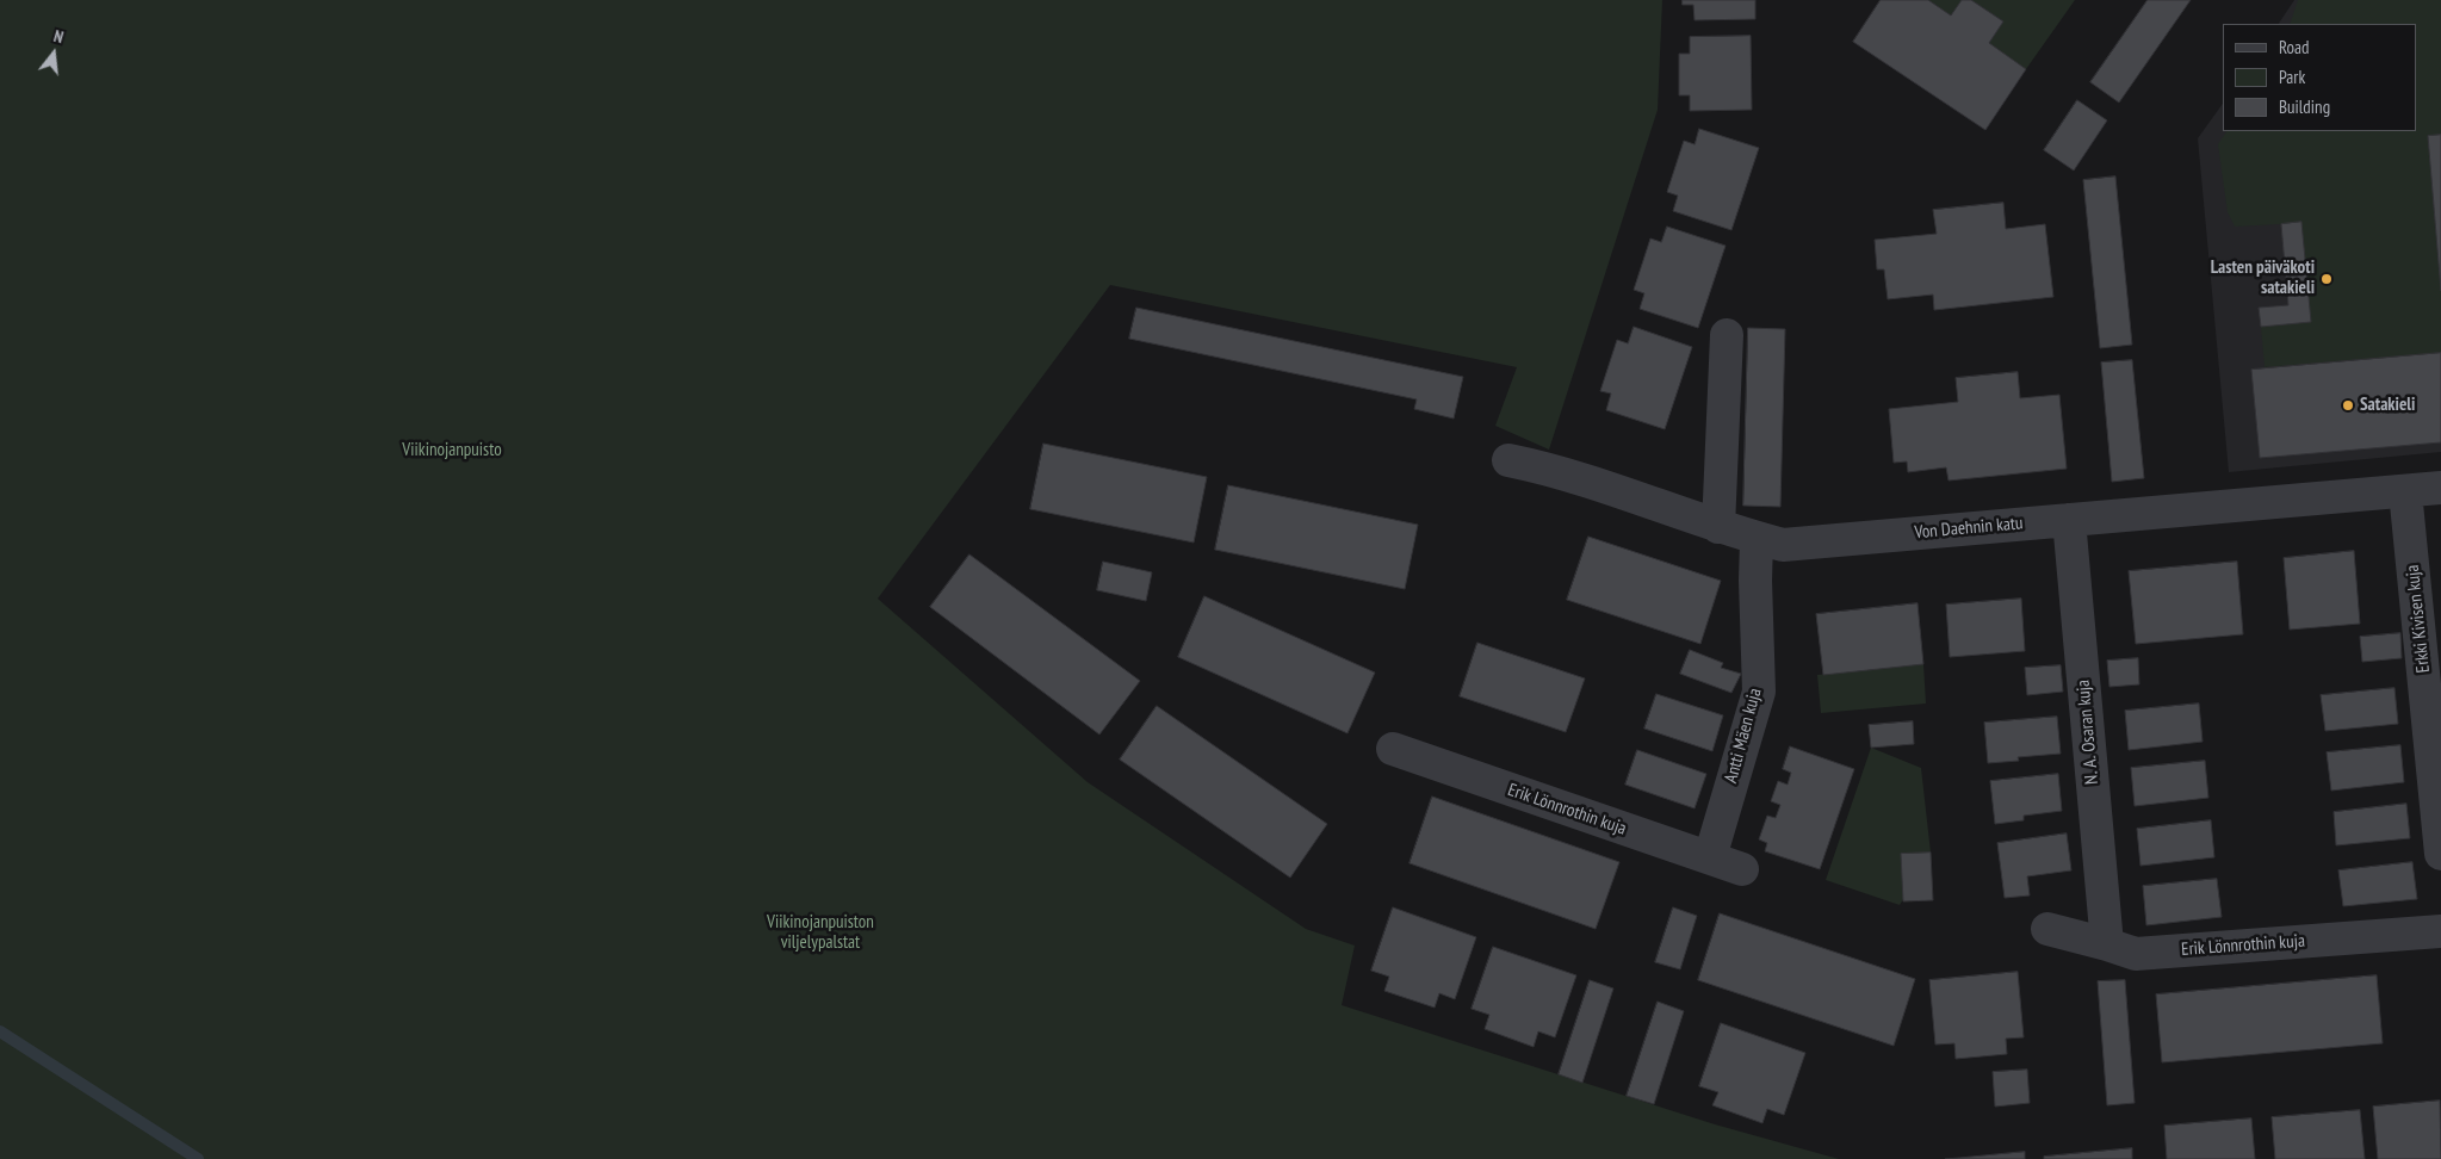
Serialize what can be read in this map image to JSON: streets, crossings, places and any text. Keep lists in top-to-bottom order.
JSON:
{
  "streets": {
    "street": [
      "Von Daehnin katu",
      "Erkki Kivisen kuja",
      "N. A. Osaran kuja",
      "Antti Mäen kuja",
      "Erik Lönnrothin kuja"
    ]
  },
  "crossings": [
    ["Von Daehnin katu", "Erkki Kivisen kuja"],
    ["Von Daehnin katu", "N. A. Osaran kuja"],
    ["Von Daehnin katu", "Antti Mäen kuja"],
    ["N. A. Osaran kuja", "Erik Lönnrothin kuja"],
    ["Antti Mäen kuja", "Erik Lönnrothin kuja"]
  ],
  "parks": ["Viikinojanpuisto", "Viikinojanpuiston viljelypalstat"],
  "places": ["Lasten päiväkoti satakieli", "Satakieli"],
  "legend": ["Road", "Park", "Building"],
  "north": "top"
}
